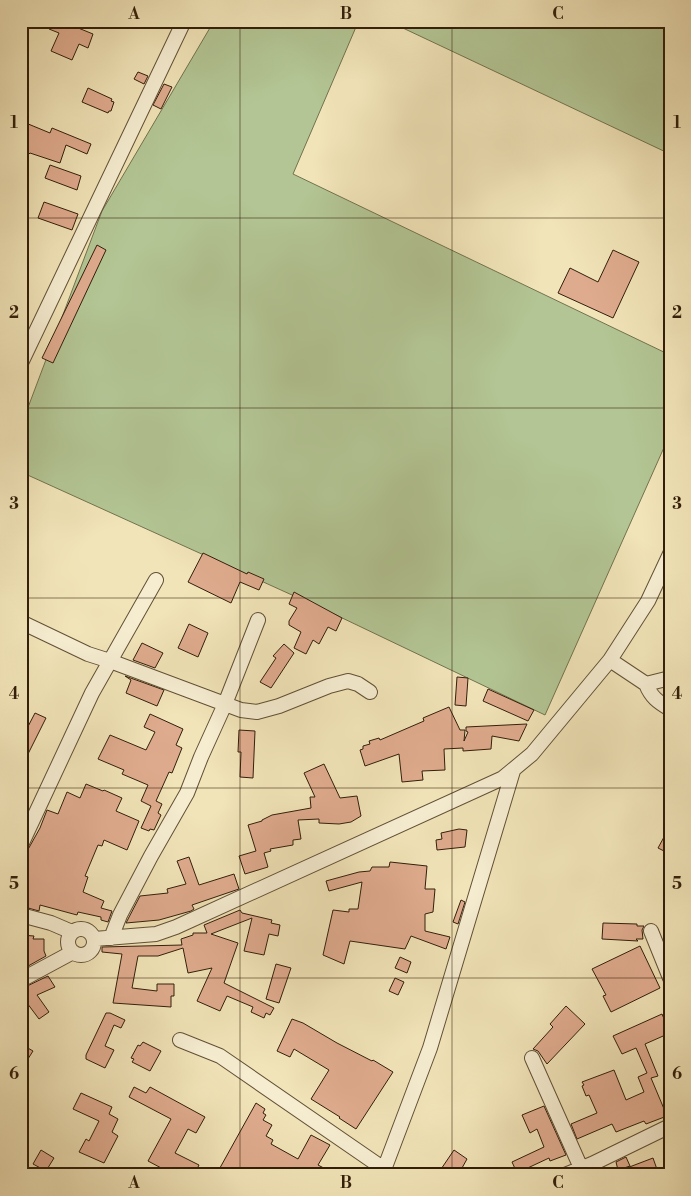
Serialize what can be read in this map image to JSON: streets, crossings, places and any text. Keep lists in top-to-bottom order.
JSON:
{
  "grid": {
    "columns": ["A", "B", "C"],
    "rows": [
      "1",
      "2",
      "3",
      "4",
      "5",
      "6"
    ]
  }
}
